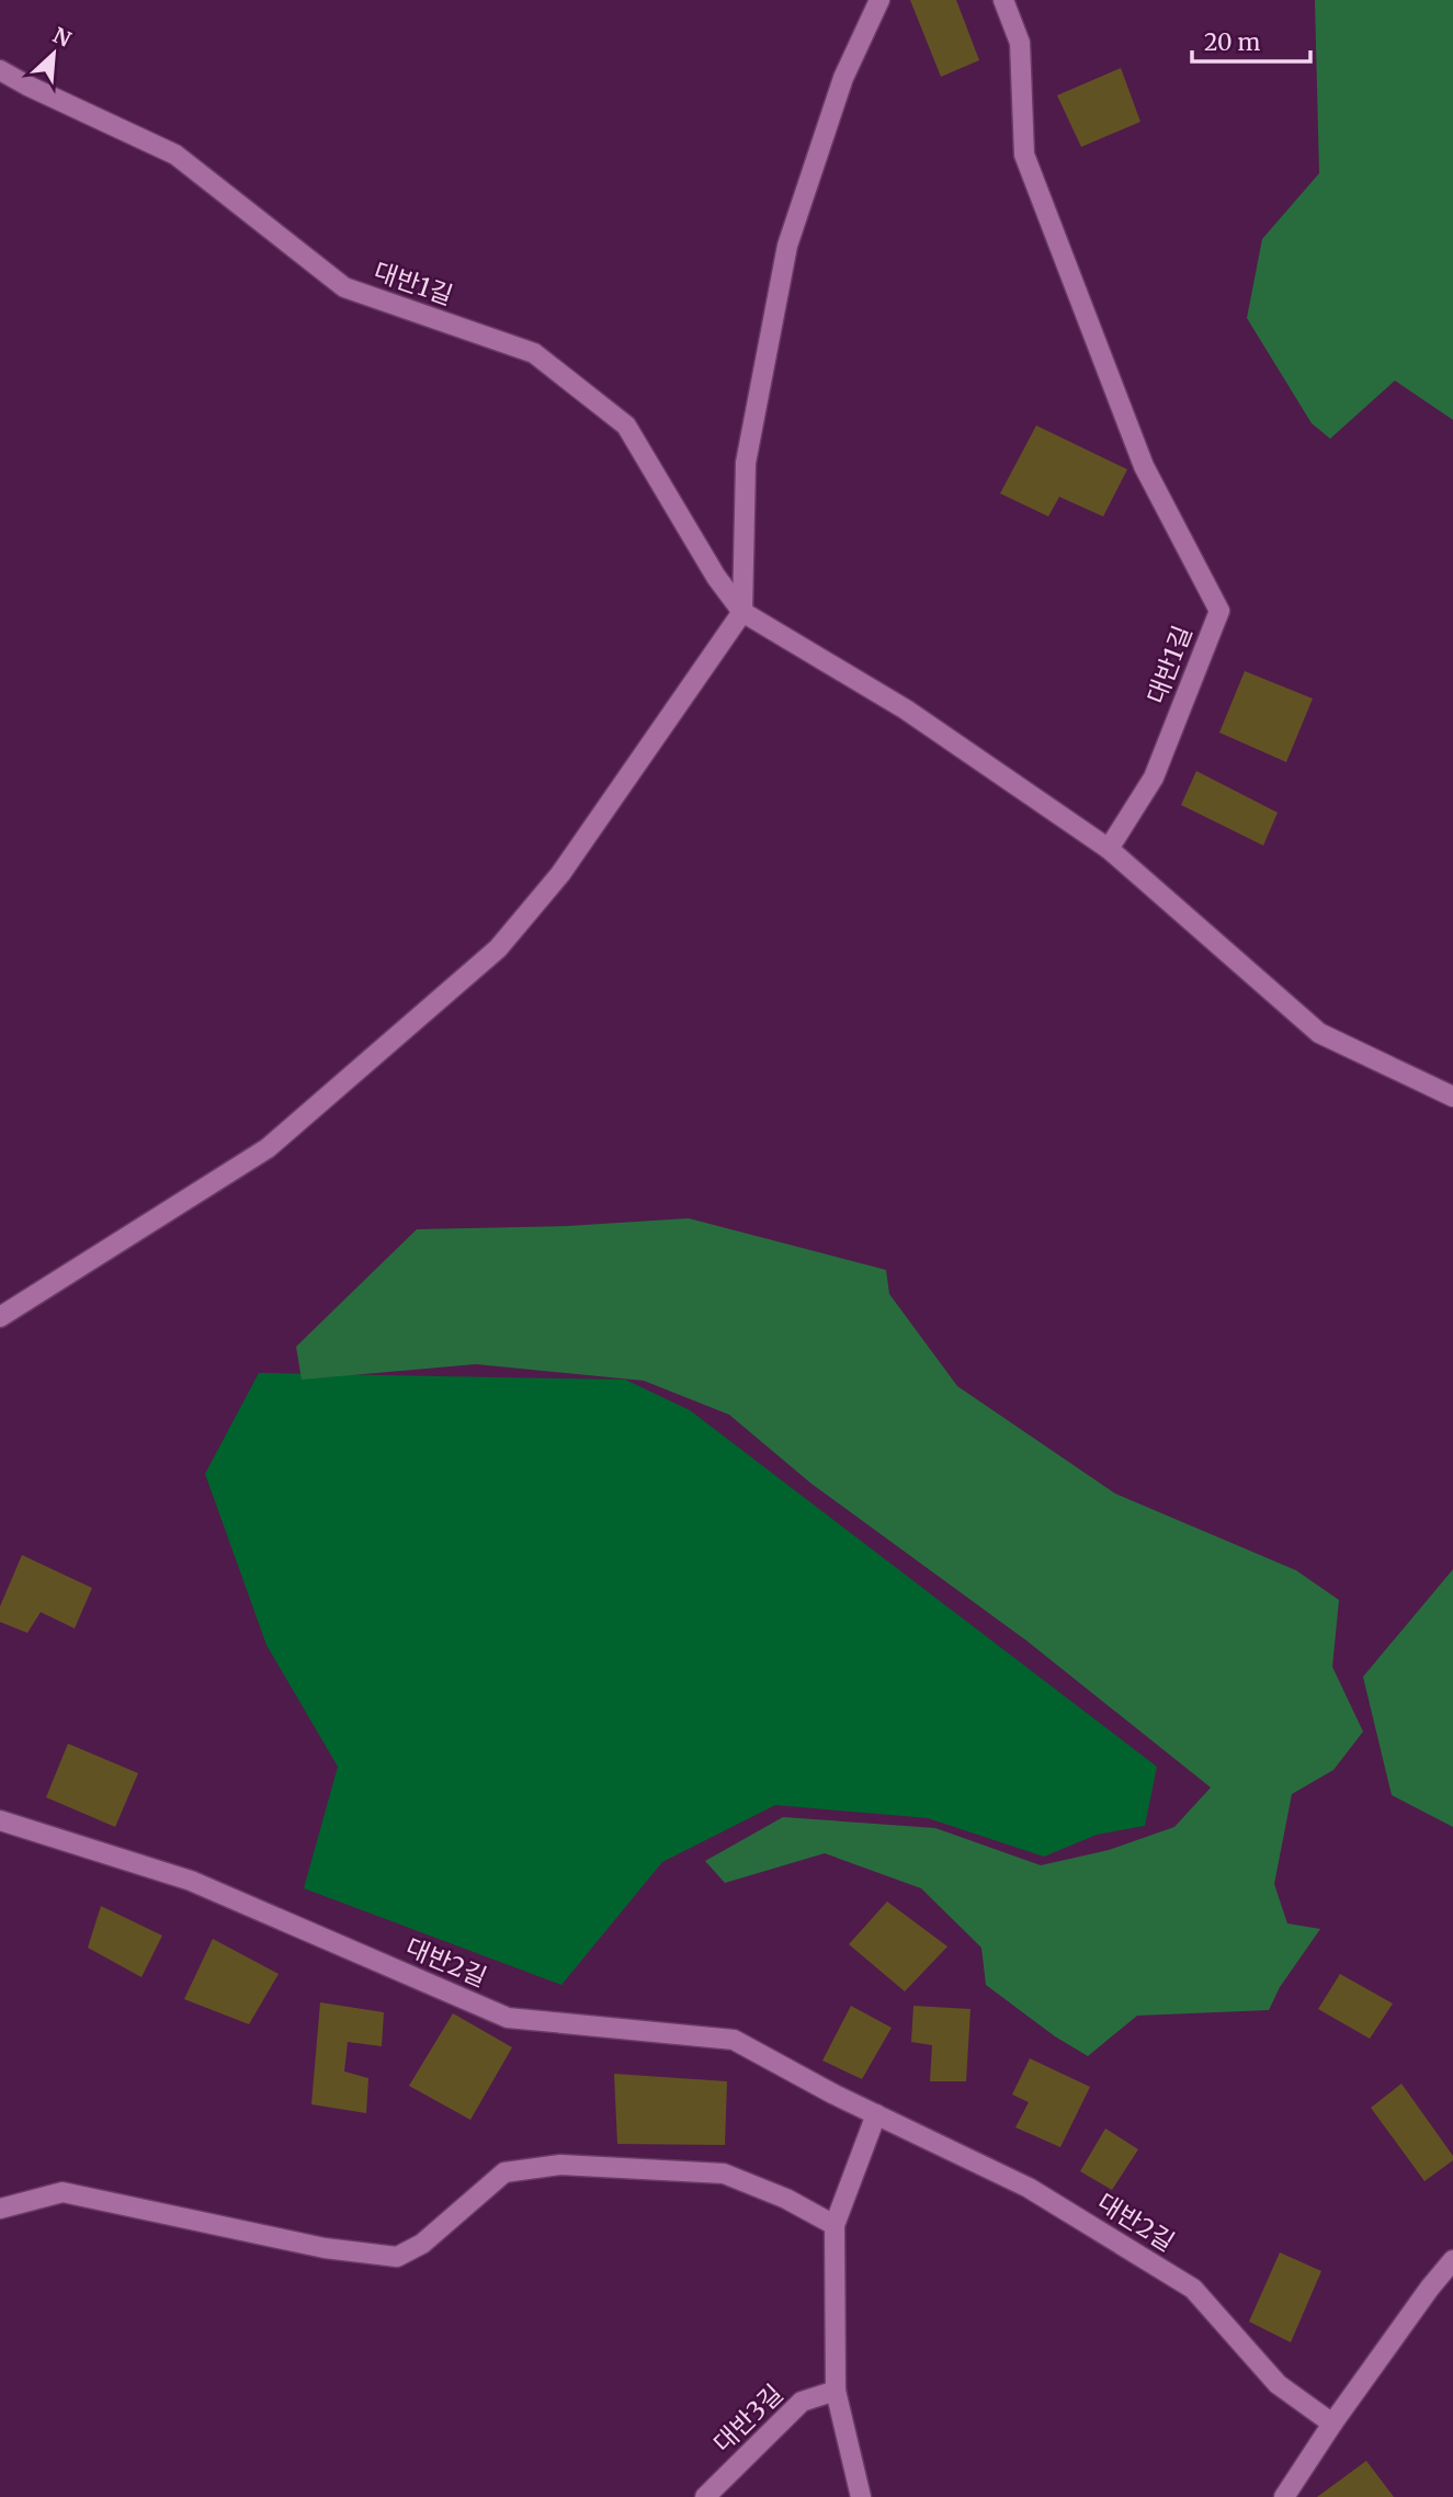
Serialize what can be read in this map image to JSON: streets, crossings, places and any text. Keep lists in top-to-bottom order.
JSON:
{
  "streets": {
    "lane": ["대반1길", "대반2길", "대반3길"]
  },
  "scale_bar": "20 m",
  "north": "top right"
}
